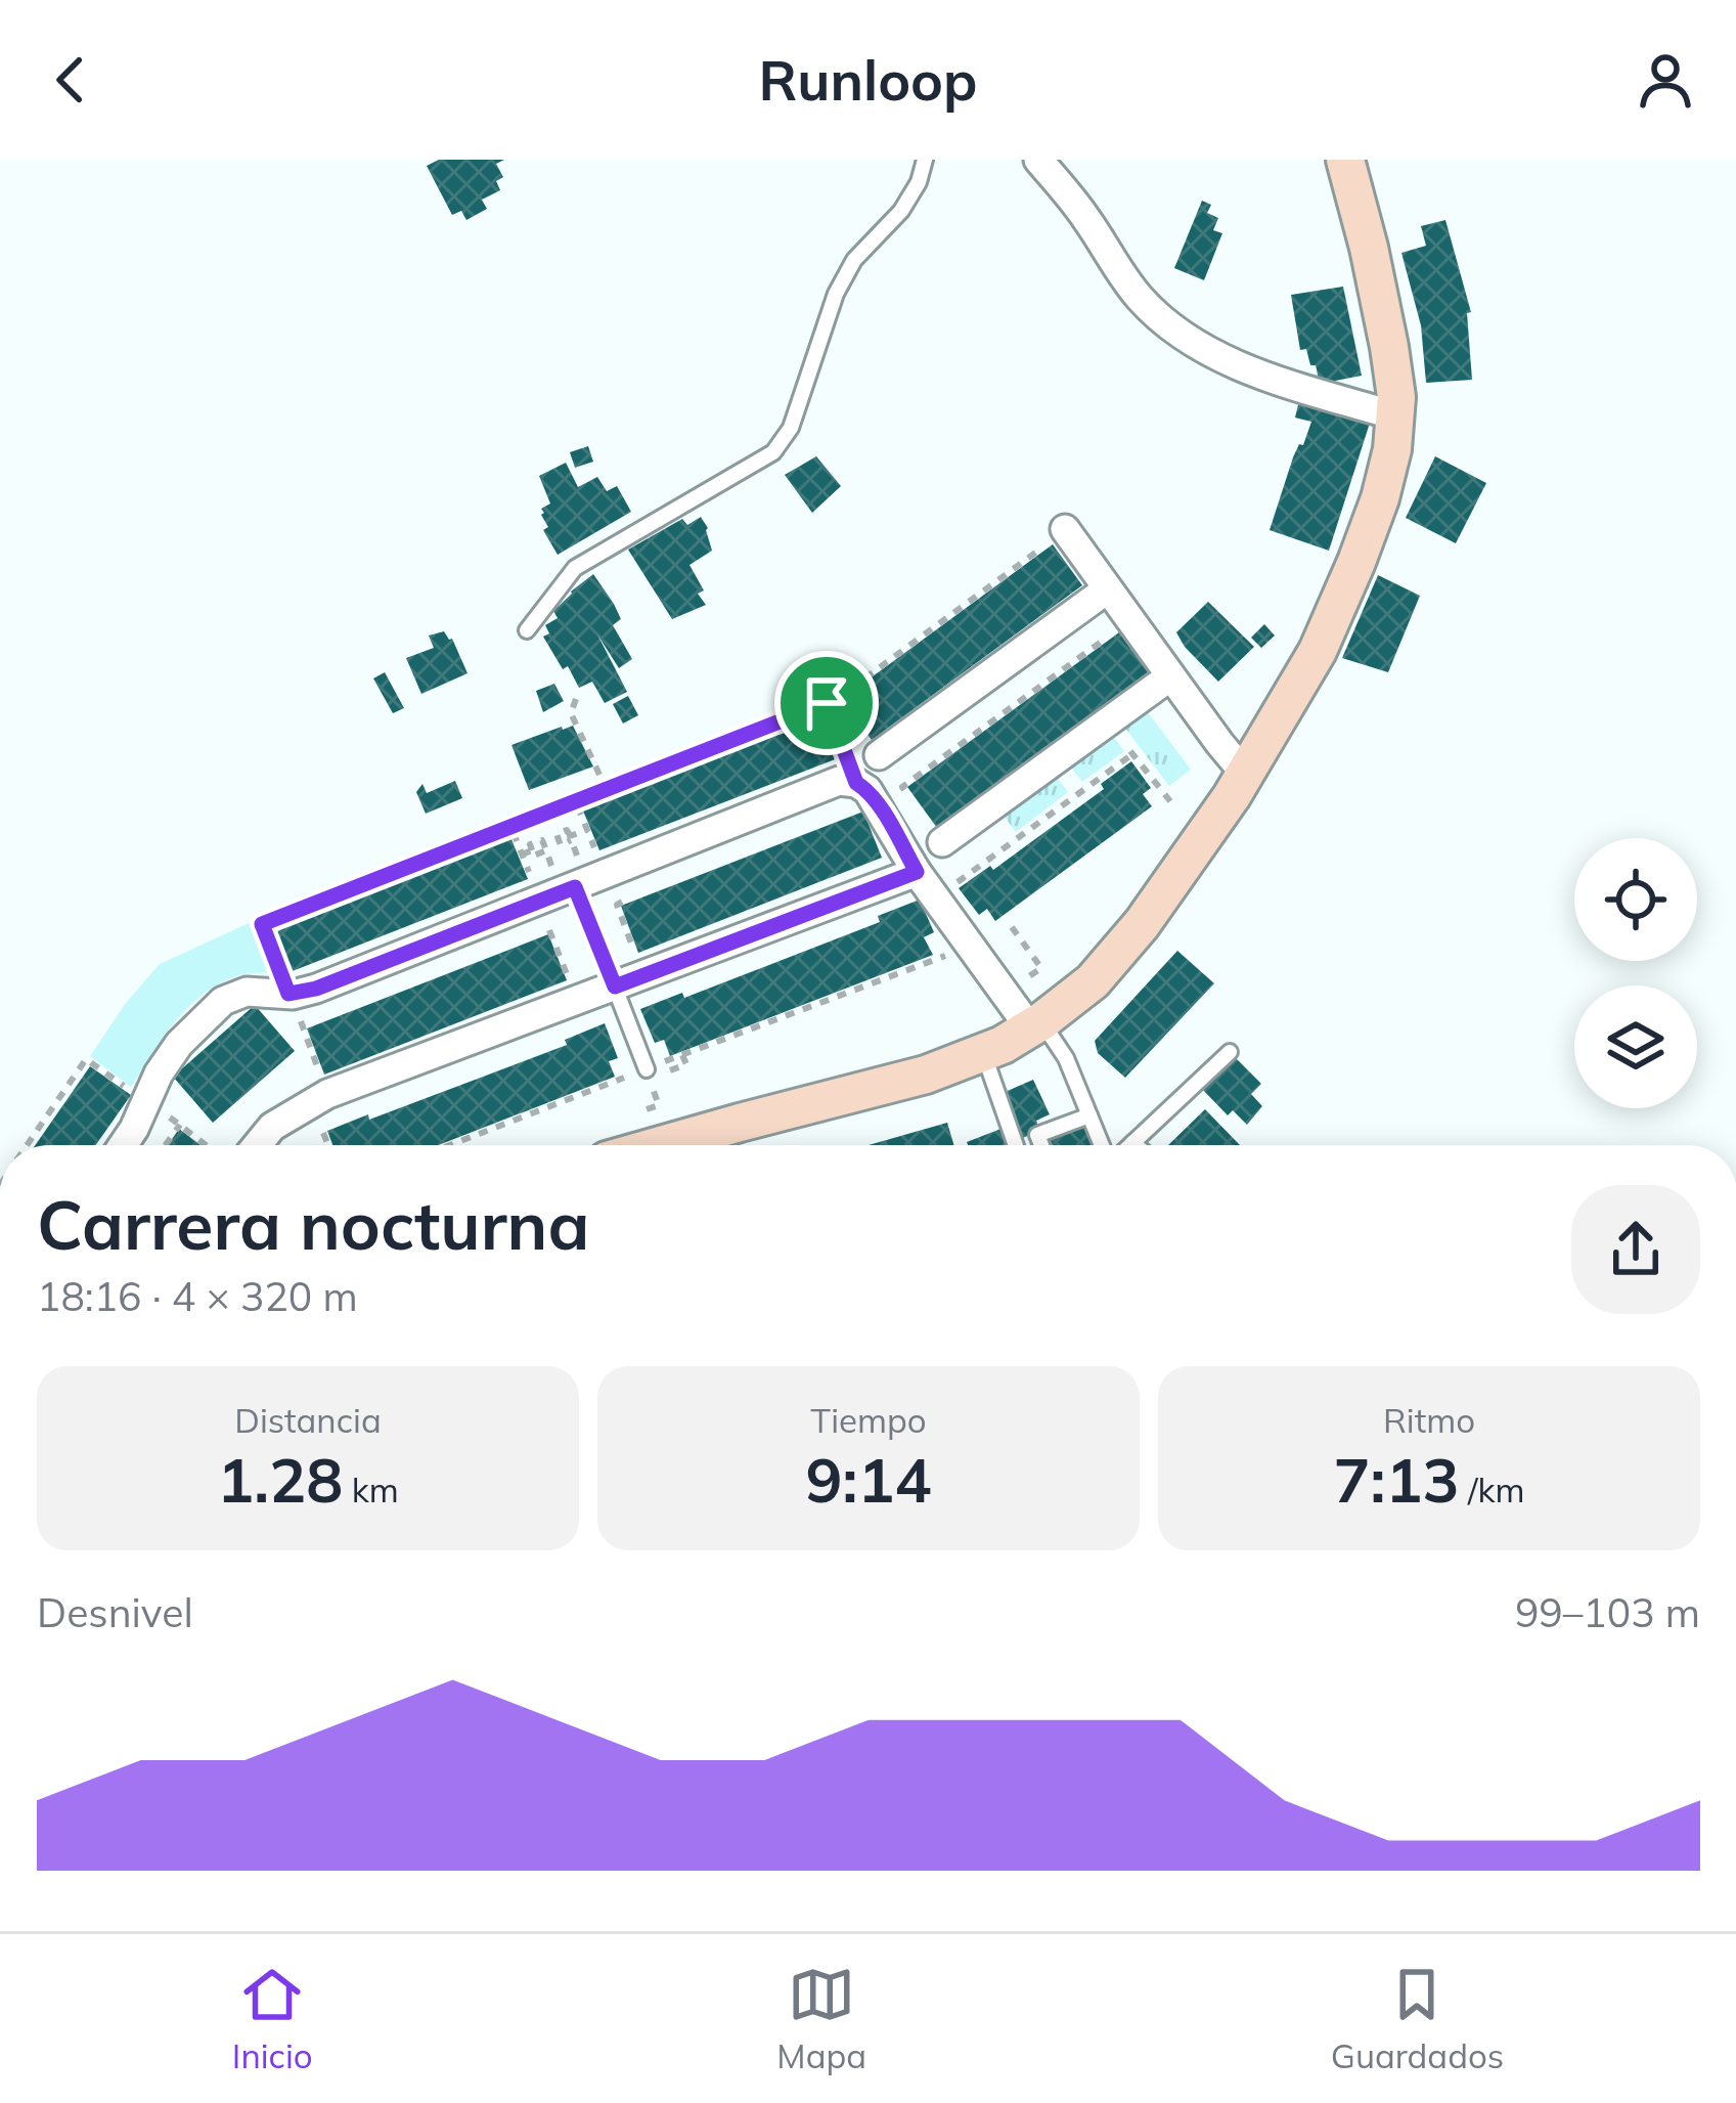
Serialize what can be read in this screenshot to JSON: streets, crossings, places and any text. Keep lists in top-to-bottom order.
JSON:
{
  "page": {
    "header": "Runloop",
    "heading": ["Carrera nocturna", "18:16 · 4 × 320 m"],
    "stats": [
      ["Distancia", "1.28 km"],
      ["Tiempo", "9:14"],
      ["Ritmo", "7:13 /km"]
    ],
    "chart": ["Desnivel", "99–103 m"],
    "tabs": ["Inicio", "Mapa", "Guardados"]
  }
}
